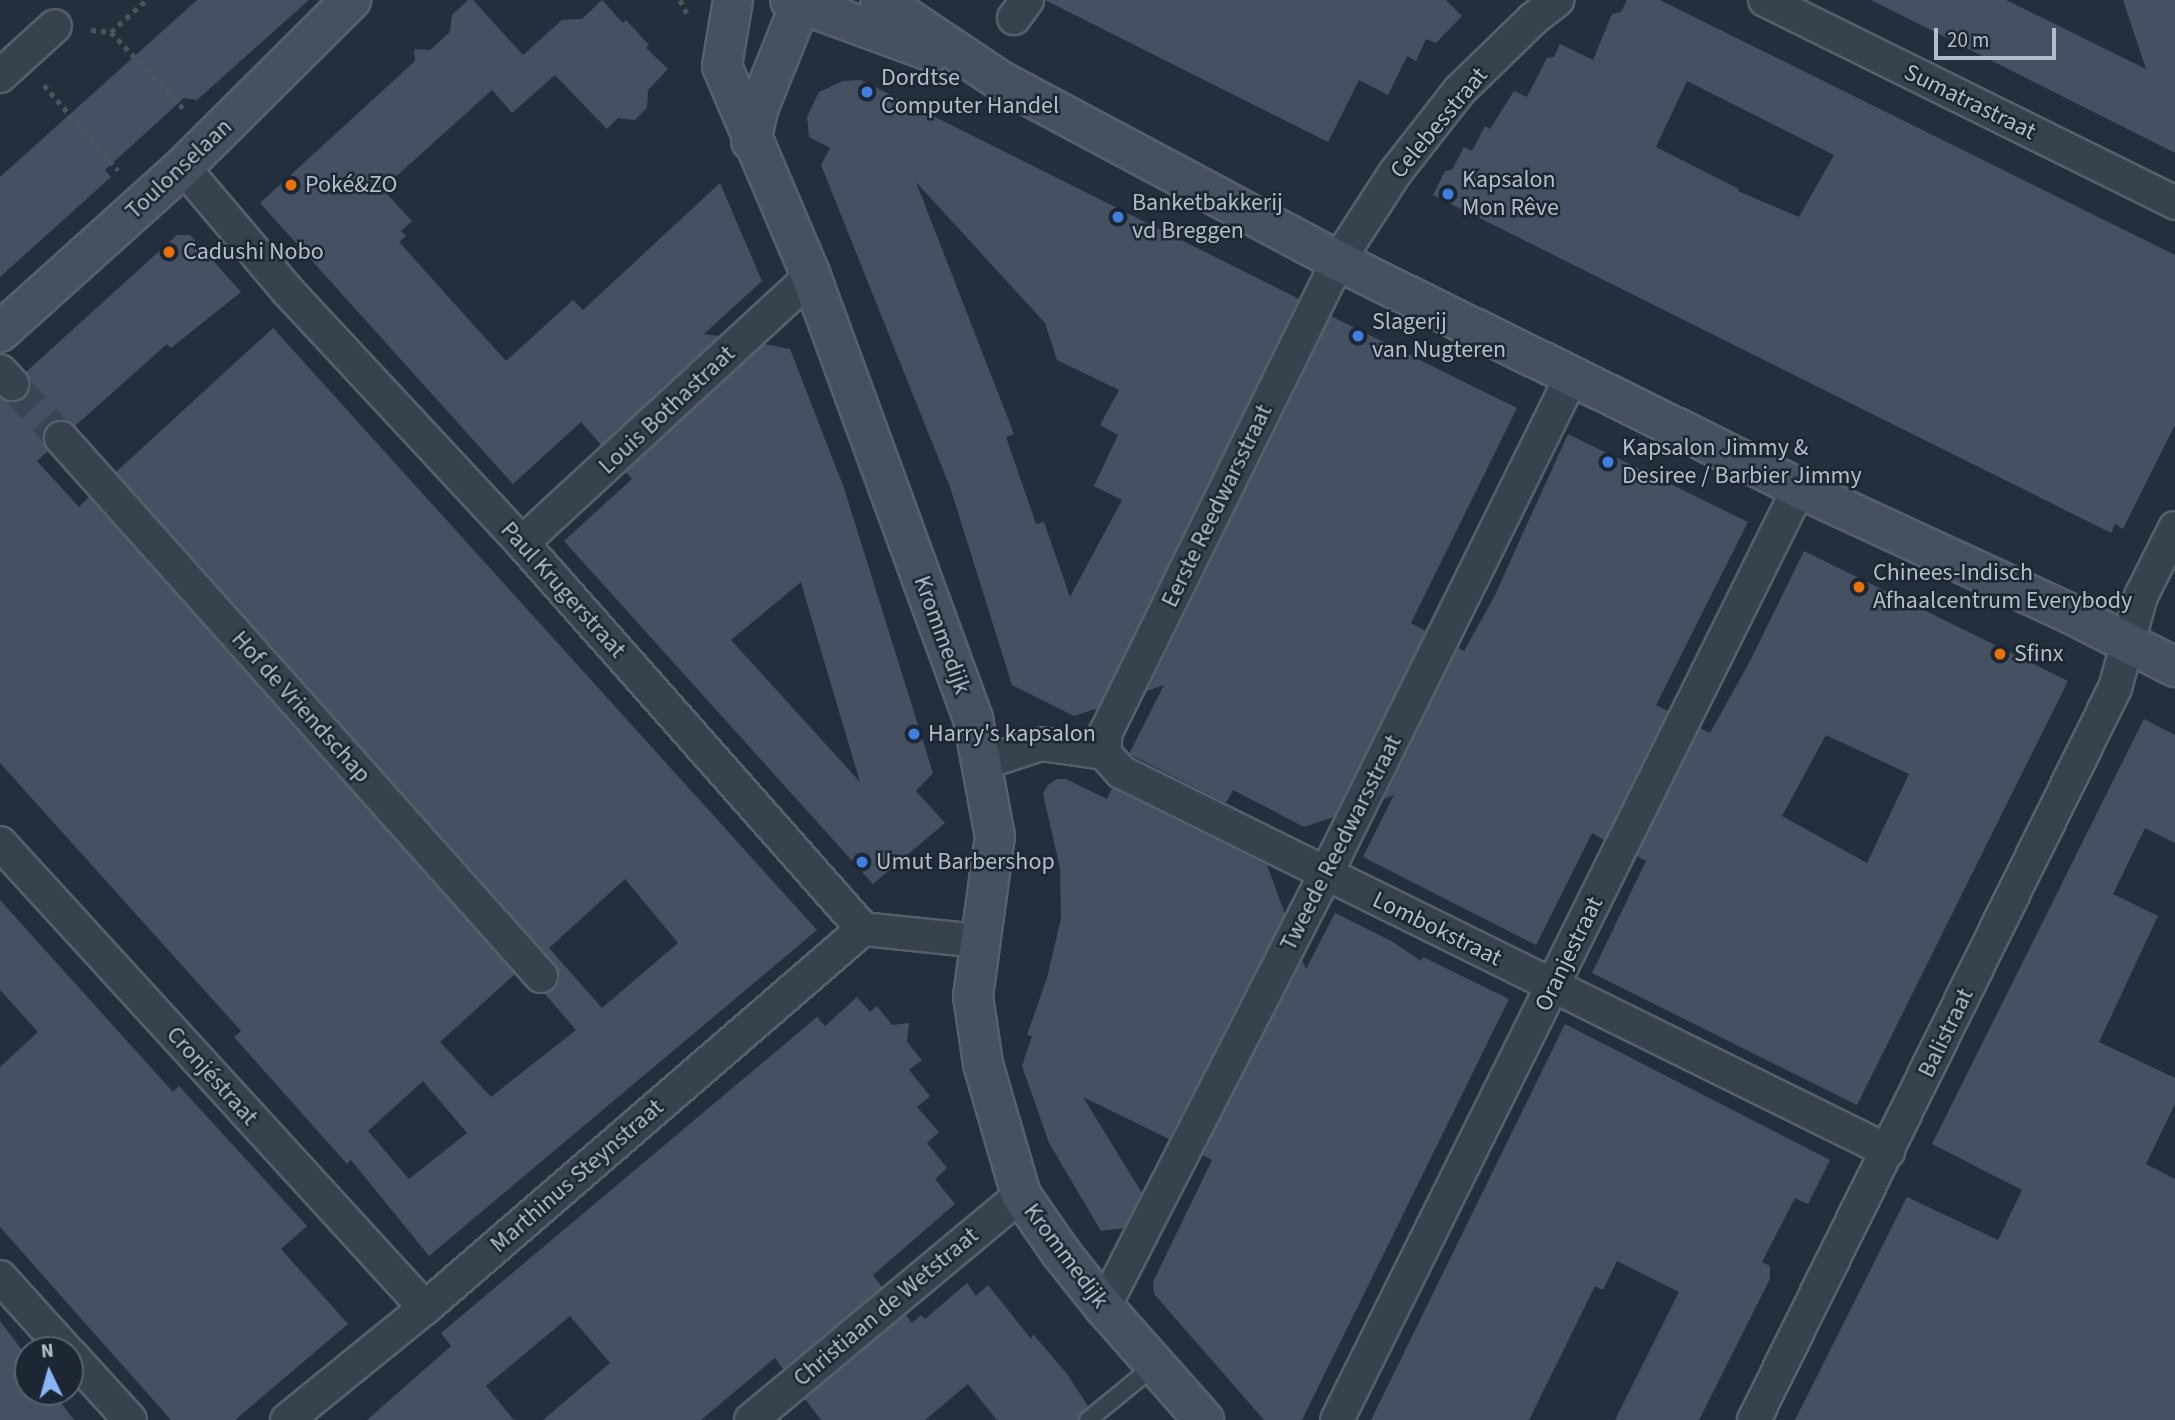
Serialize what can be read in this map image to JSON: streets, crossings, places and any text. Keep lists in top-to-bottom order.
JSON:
{
  "streets": {
    "street": [
      "Sumatrastraat",
      "Celebesstraat",
      "Toulonselaan",
      "Louis Bothastraat",
      "Eerste Reedwarsstraat",
      "Paul Krugerstraat",
      "Krommedijk",
      "Hof de Vriendschap",
      "Tweede Reedwarsstraat",
      "Lombokstraat",
      "Oranjestraat",
      "Balistraat",
      "Cronjéstraat",
      "Marthinus Steynstraat",
      "Christiaan de Wetstraat"
    ]
  },
  "crossings": [
    ["Celebesstraat", "Eerste Reedwarsstraat"],
    ["Toulonselaan", "Paul Krugerstraat"],
    ["Louis Bothastraat", "Paul Krugerstraat"],
    ["Louis Bothastraat", "Krommedijk"],
    ["Eerste Reedwarsstraat", "Lombokstraat"],
    ["Paul Krugerstraat", "Marthinus Steynstraat"],
    ["Krommedijk", "Tweede Reedwarsstraat"],
    ["Krommedijk", "Christiaan de Wetstraat"],
    ["Tweede Reedwarsstraat", "Lombokstraat"],
    ["Lombokstraat", "Oranjestraat"],
    ["Lombokstraat", "Balistraat"],
    ["Cronjéstraat", "Marthinus Steynstraat"]
  ],
  "places": [
    "Dordtse Computer Handel",
    "Poké&ZO",
    "Kapsalon Mon Rêve",
    "Banketbakkerij vd Breggen",
    "Cadushi Nobo",
    "Slagerij van Nugteren",
    "Kapsalon Jimmy & Desiree / Barbier Jimmy",
    "Chinees-Indisch Afhaalcentrum Everybody",
    "Sfinx",
    "Harry's kapsalon",
    "Umut Barbershop"
  ],
  "scale_bar": "20 m",
  "north": "top"
}
